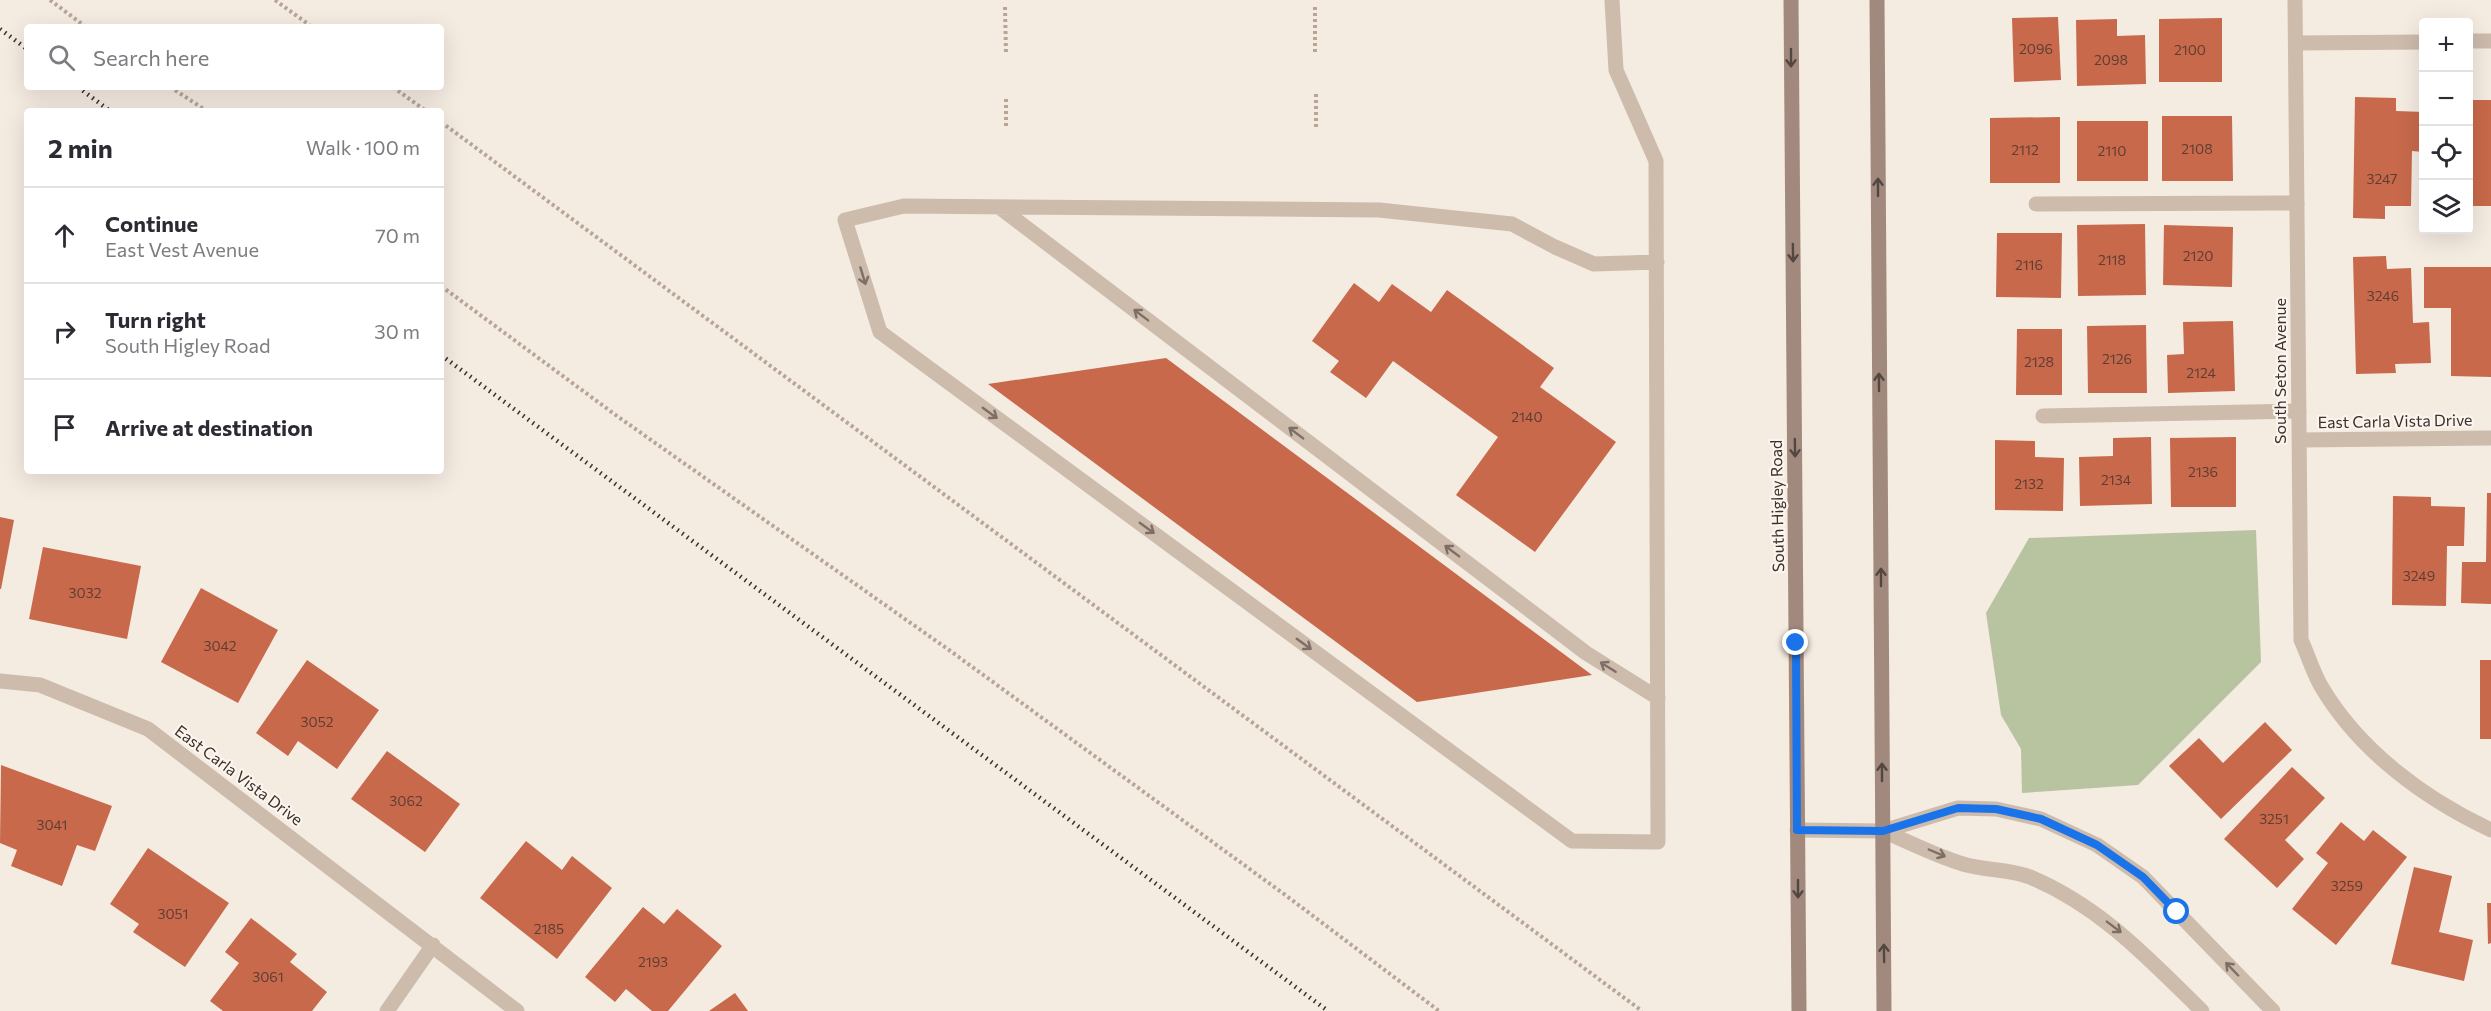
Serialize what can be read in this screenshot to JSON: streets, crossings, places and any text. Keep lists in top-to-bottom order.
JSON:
{
  "streets": {
    "main road": ["South Higley Road"],
    "street": ["South Seton Avenue", "East Carla Vista Drive"]
  },
  "crossings": [
    ["South Seton Avenue", "East Carla Vista Drive"]
  ],
  "house_numbers": [
    "2096",
    "2100",
    "2098",
    "2108",
    "2112",
    "2110",
    "3247",
    "2120",
    "2118",
    "2116",
    "3246",
    "2126",
    "2128",
    "2124",
    "2140",
    "2136",
    "2134",
    "2132",
    "3249",
    "3032",
    "3042",
    "3052",
    "3062",
    "3251",
    "3041",
    "3259",
    "3051",
    "2185",
    "2193",
    "3061"
  ],
  "page": {
    "map_buttons": ["+", "−"],
    "search": "Search here",
    "heading": ["2 min", "Walk · 100 m"],
    "list": [
      ["Continue", "East Vest Avenue", "70 m"],
      ["Turn right", "South Higley Road", "30 m"],
      "Arrive at destination"
    ]
  }
}
